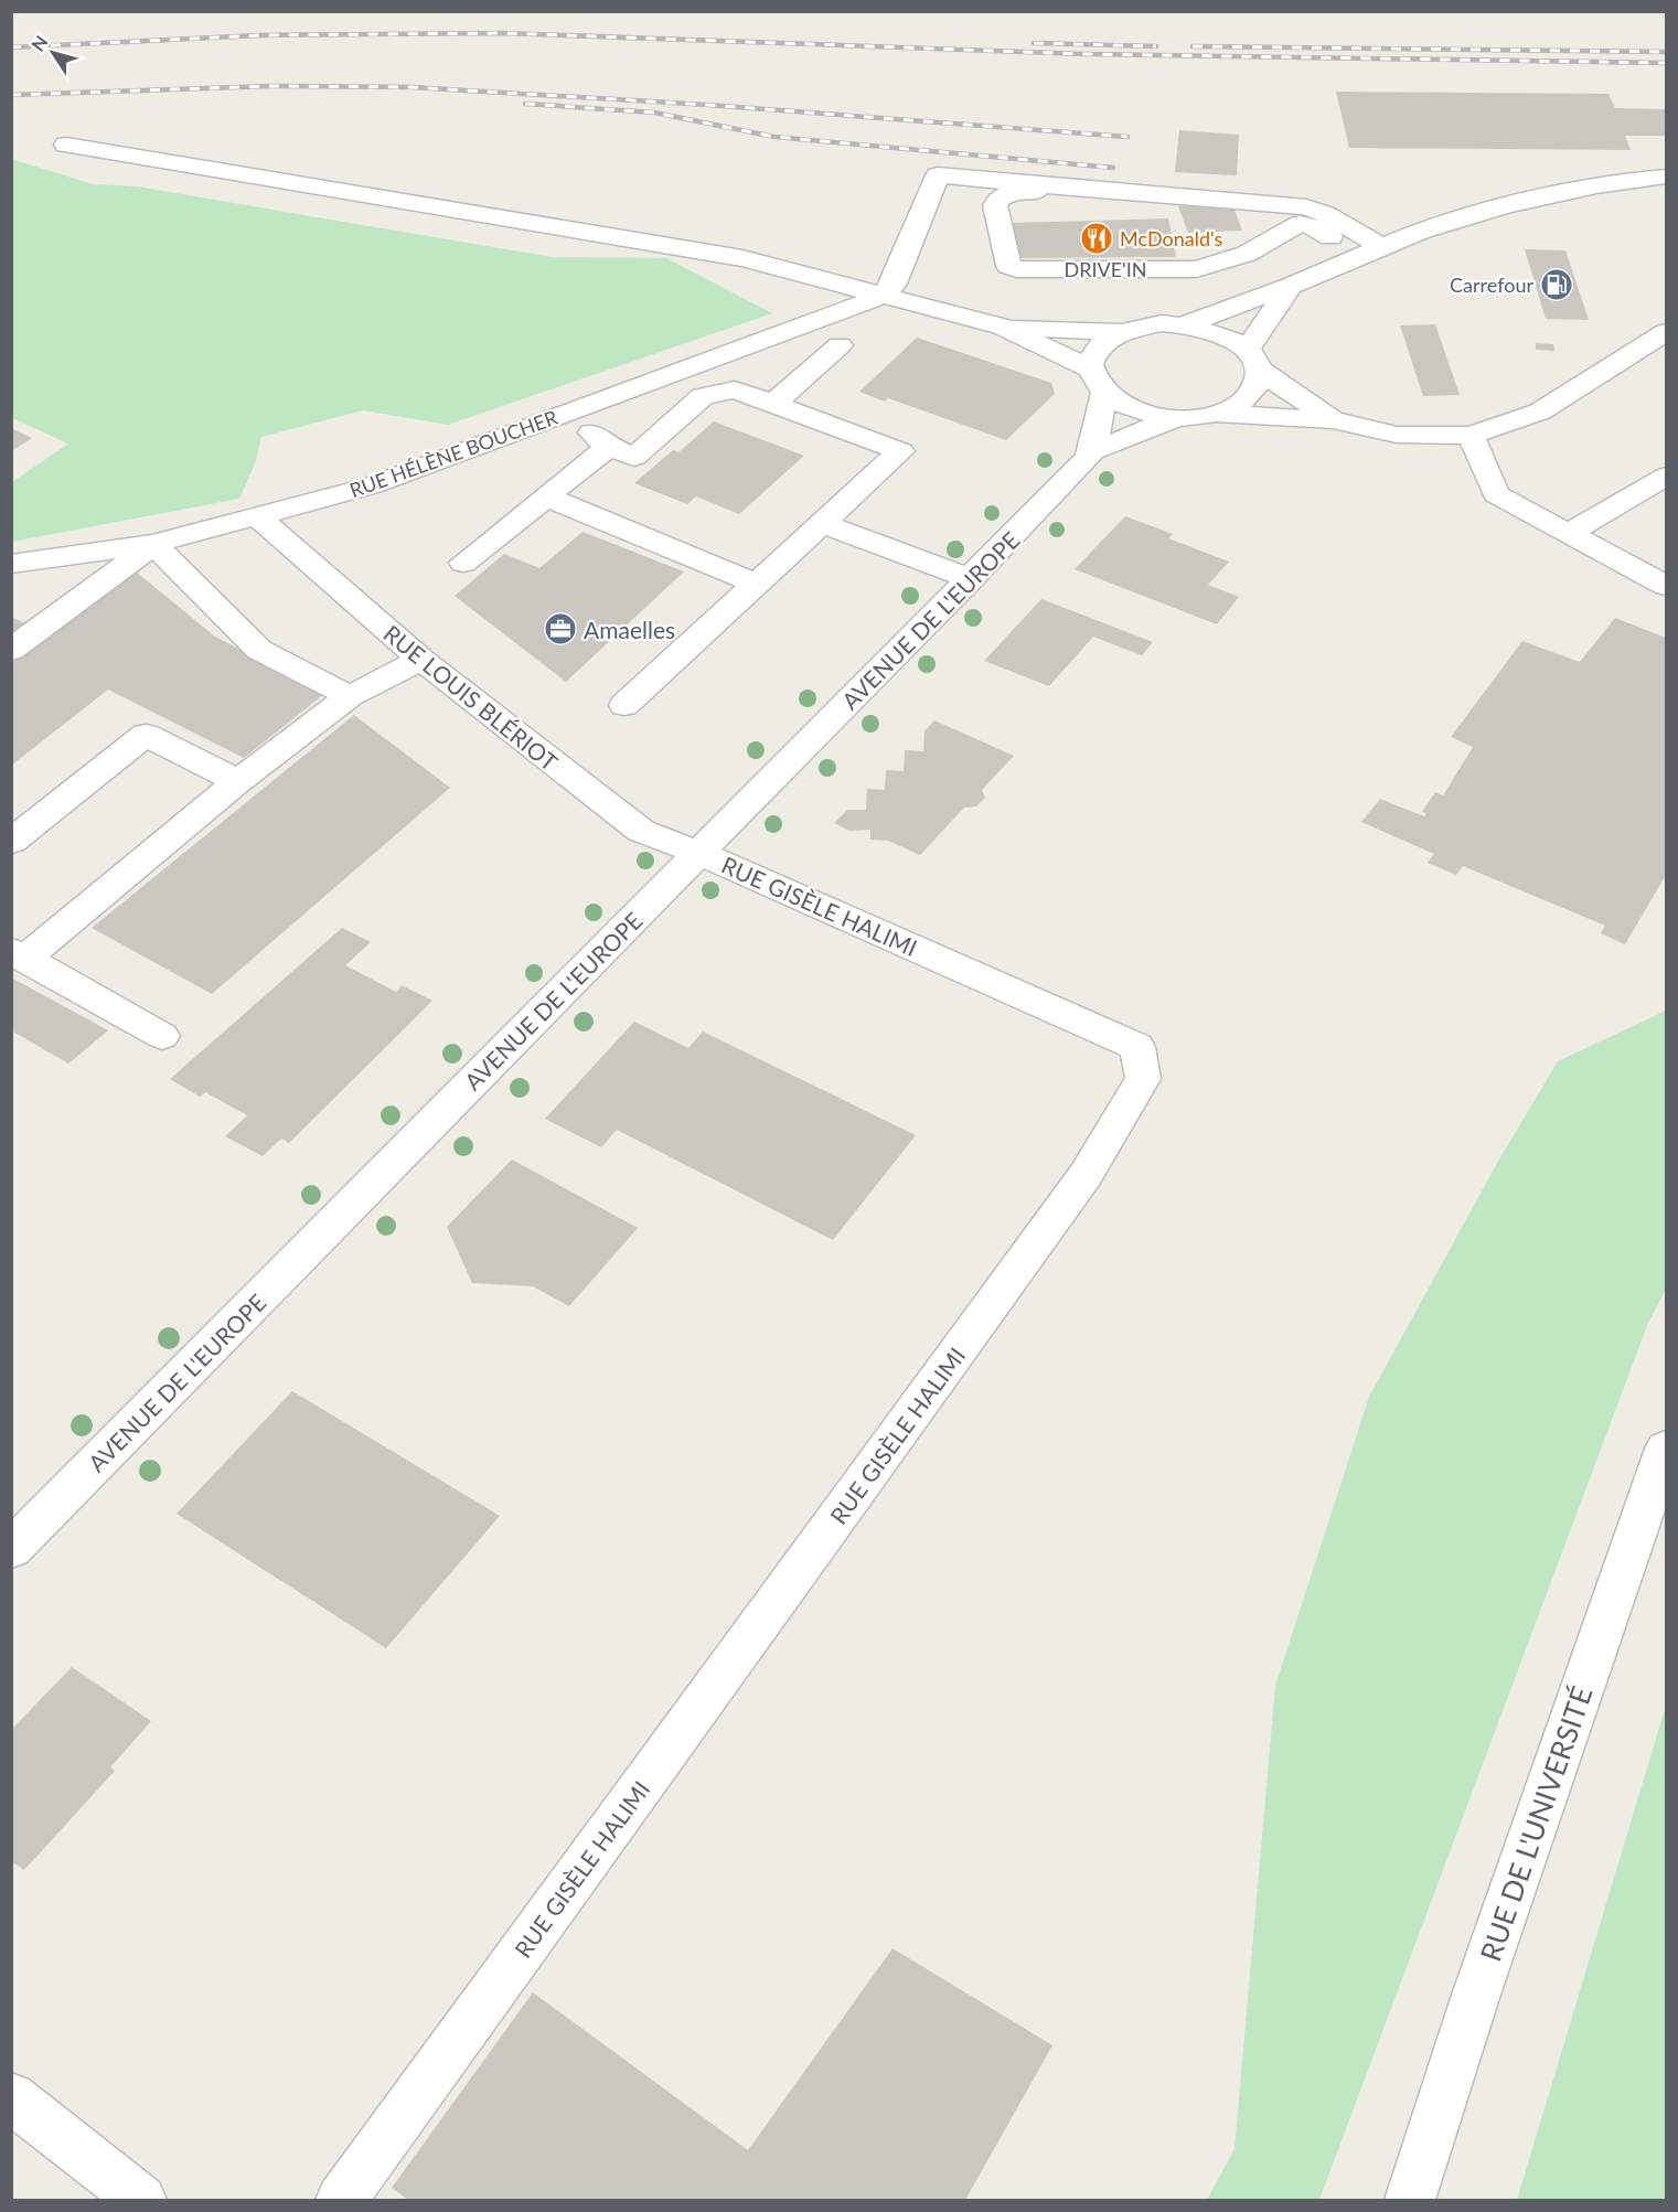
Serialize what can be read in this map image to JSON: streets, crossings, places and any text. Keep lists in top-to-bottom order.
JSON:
{
  "streets": {
    "street": [
      "DRIVE'IN",
      "RUE HÉLÈNE BOUCHER",
      "AVENUE DE L'EUROPE",
      "RUE LOUIS BLÉRIOT",
      "RUE GISÈLE HALIMI",
      "RUE DE L'UNIVERSITÉ"
    ]
  },
  "crossings": [
    ["RUE HÉLÈNE BOUCHER", "RUE LOUIS BLÉRIOT"],
    ["AVENUE DE L'EUROPE", "RUE LOUIS BLÉRIOT"],
    ["AVENUE DE L'EUROPE", "RUE GISÈLE HALIMI"],
    ["RUE LOUIS BLÉRIOT", "RUE GISÈLE HALIMI"]
  ],
  "places": {
    "restaurant": ["McDonald's"],
    "fuel station": ["Carrefour"],
    "office": ["Amaelles"]
  },
  "north": "top left"
}
